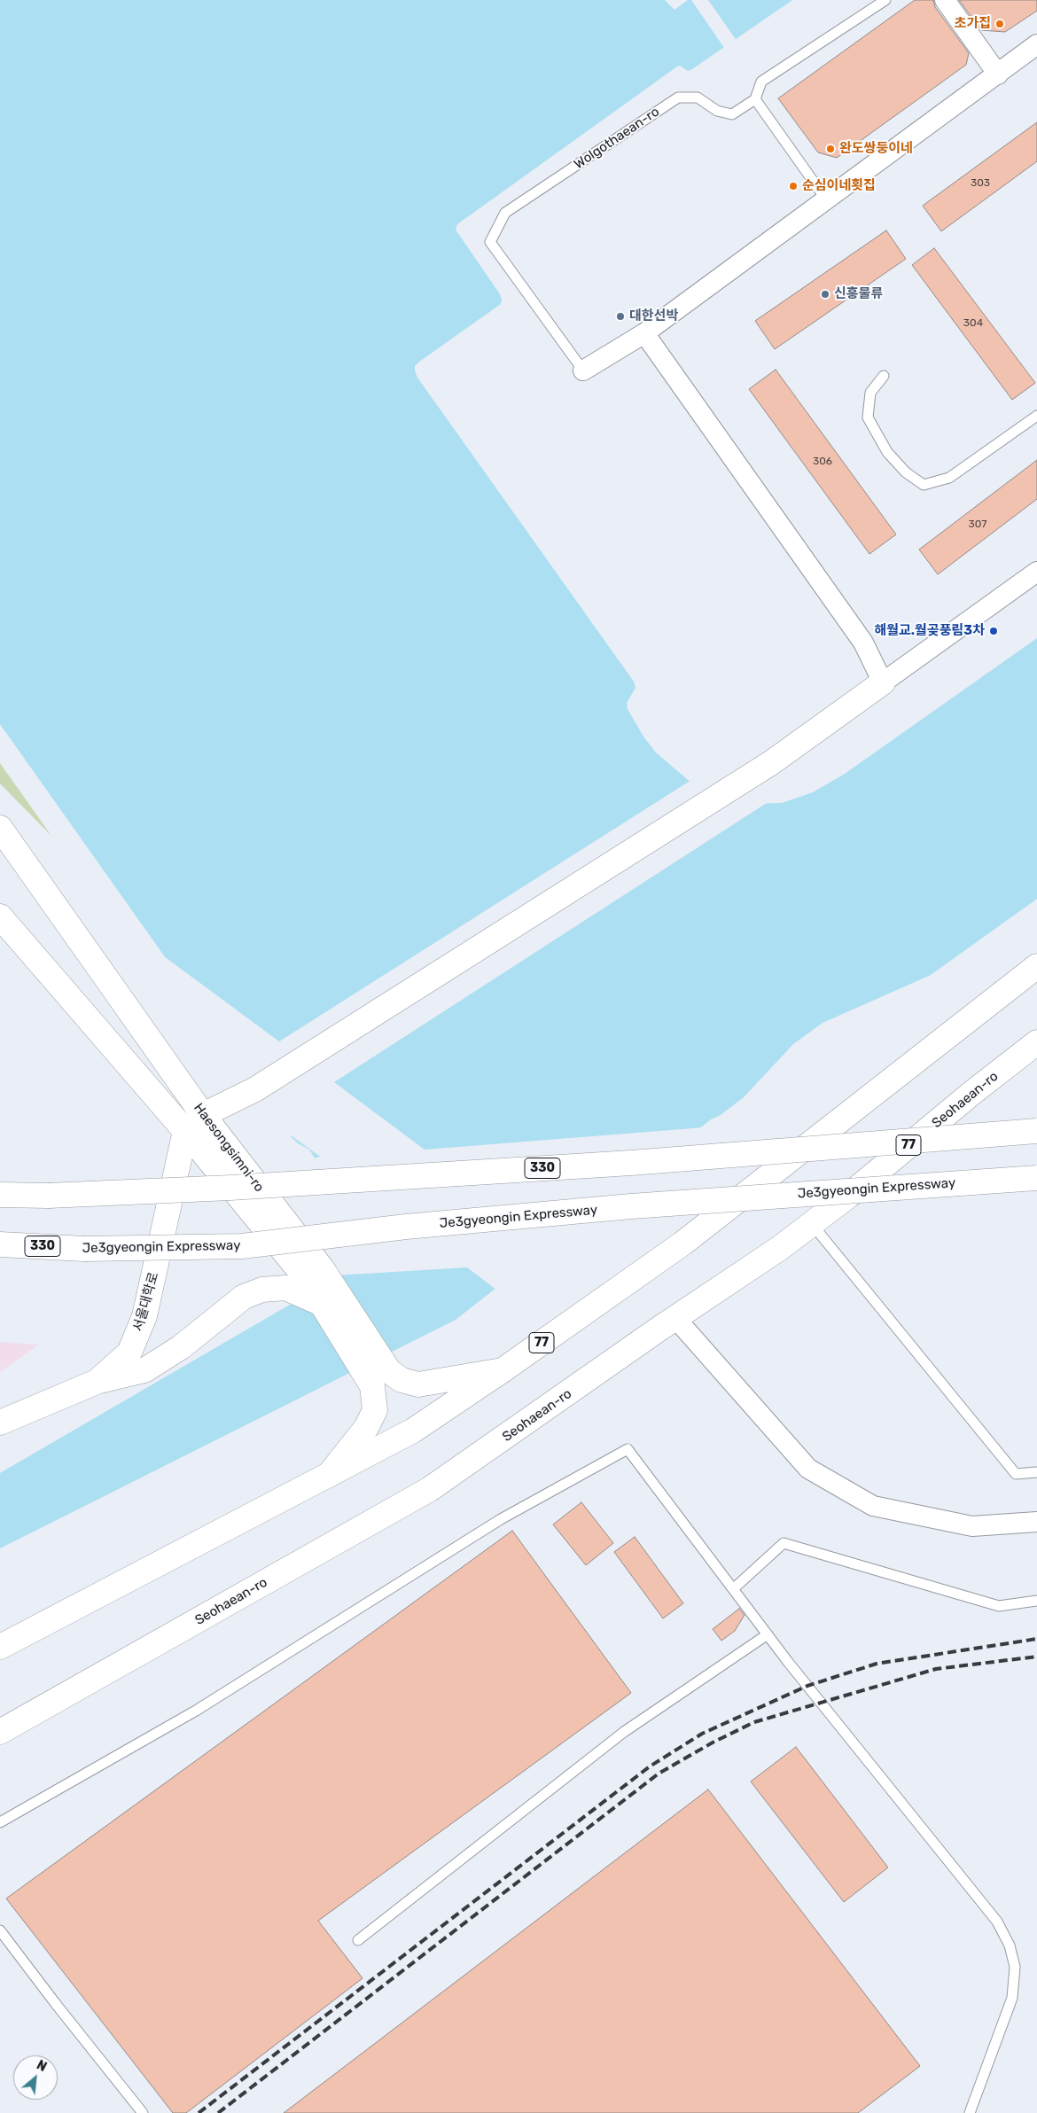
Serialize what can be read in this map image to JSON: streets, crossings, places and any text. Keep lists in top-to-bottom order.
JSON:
{
  "streets": {
    "main road": [
      "Seohaean-ro",
      "77",
      "Haesongsimni-ro",
      "330",
      "Je3gyeongin Expressway",
      "서울대학로"
    ],
    "lane": ["Wolgothaean-ro"]
  },
  "crossings": [
    ["77", "Haesongsimni-ro"],
    ["Haesongsimni-ro", "서울대학로"]
  ],
  "places": [
    "초가집",
    "완도쌍둥이네",
    "순심이네횟집",
    "신흥물류",
    "대한선박",
    "해월교.월곶풍림3차"
  ],
  "house_numbers": [
    "303",
    "304",
    "306",
    "307"
  ],
  "north": "top right"
}
